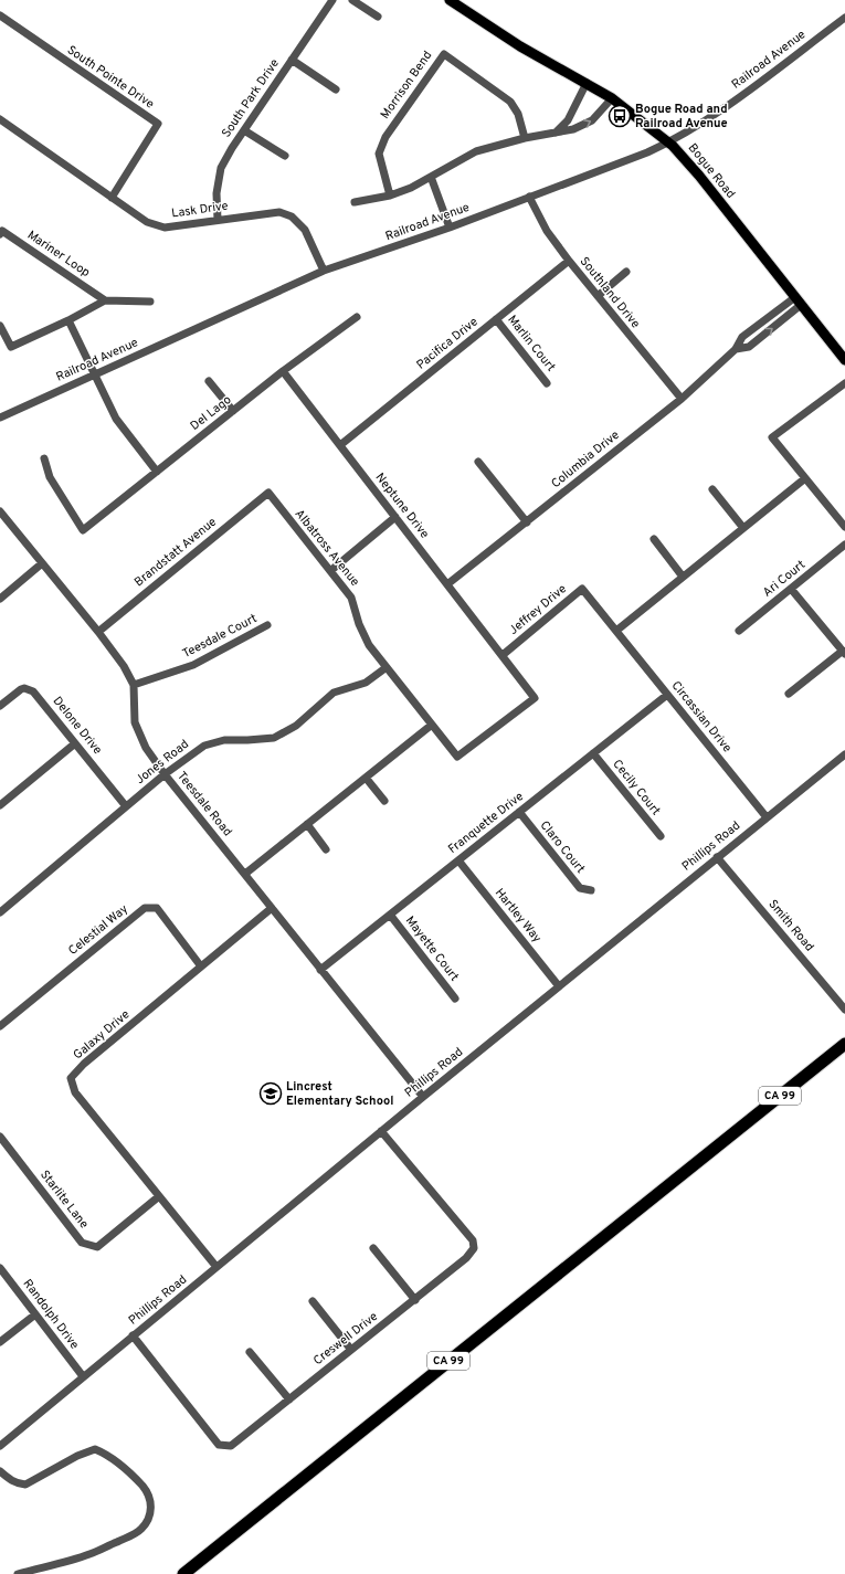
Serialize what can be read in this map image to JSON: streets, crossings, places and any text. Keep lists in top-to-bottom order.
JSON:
{
  "streets": {
    "highway": ["CA 99"],
    "main road": ["Bogue Road"],
    "street": [
      "Railroad Avenue",
      "South Pointe Drive",
      "Morrison Bend",
      "South Park Drive",
      "Lask Drive",
      "Mariner Loop",
      "Southland Drive",
      "Pacifica Drive",
      "Marlin Court",
      "Del Lago",
      "Columbia Drive",
      "Neptune Drive",
      "Albatross Avenue",
      "Brandstatt Avenue",
      "Ari Court",
      "Jeffrey Drive",
      "Teesdale Court",
      "Circassian Drive",
      "Delone Drive",
      "Jones Road",
      "Cecily Court",
      "Teesdale Road",
      "Franquette Drive",
      "Phillips Road",
      "Claro Court",
      "Hartley Way",
      "Smith Road",
      "Celestial Way",
      "Mayette Court",
      "Galaxy Drive",
      "Starlite Lane",
      "Randolph Drive",
      "Creswell Drive"
    ]
  },
  "crossings": [
    ["Railroad Avenue", "Bogue Road"],
    ["Railroad Avenue", "Lask Drive"],
    ["Railroad Avenue", "Southland Drive"],
    ["South Pointe Drive", "Lask Drive"],
    ["South Park Drive", "Lask Drive"],
    ["Bogue Road", "Columbia Drive"],
    ["Southland Drive", "Pacifica Drive"],
    ["Southland Drive", "Columbia Drive"],
    ["Pacifica Drive", "Marlin Court"],
    ["Pacifica Drive", "Neptune Drive"],
    ["Del Lago", "Neptune Drive"],
    ["Columbia Drive", "Neptune Drive"],
    ["Neptune Drive", "Jeffrey Drive"],
    ["Albatross Avenue", "Brandstatt Avenue"],
    ["Albatross Avenue", "Jones Road"],
    ["Brandstatt Avenue", "Teesdale Road"],
    ["Jeffrey Drive", "Circassian Drive"],
    ["Teesdale Court", "Teesdale Road"],
    ["Circassian Drive", "Franquette Drive"],
    ["Circassian Drive", "Phillips Road"],
    ["Delone Drive", "Jones Road"],
    ["Jones Road", "Teesdale Road"],
    ["Cecily Court", "Franquette Drive"],
    ["Teesdale Road", "Franquette Drive"],
    ["Teesdale Road", "Phillips Road"],
    ["Teesdale Road", "Galaxy Drive"],
    ["Franquette Drive", "Claro Court"],
    ["Franquette Drive", "Hartley Way"],
    ["Franquette Drive", "Mayette Court"],
    ["Phillips Road", "Hartley Way"],
    ["Phillips Road", "Smith Road"],
    ["Phillips Road", "Galaxy Drive"],
    ["Phillips Road", "Randolph Drive"],
    ["Phillips Road", "Creswell Drive"],
    ["Celestial Way", "Galaxy Drive"],
    ["Galaxy Drive", "Starlite Lane"]
  ],
  "places": {
    "bus stop": ["Bogue Road and Railroad Avenue"],
    "school or university": ["Lincrest Elementary School"]
  }
}
